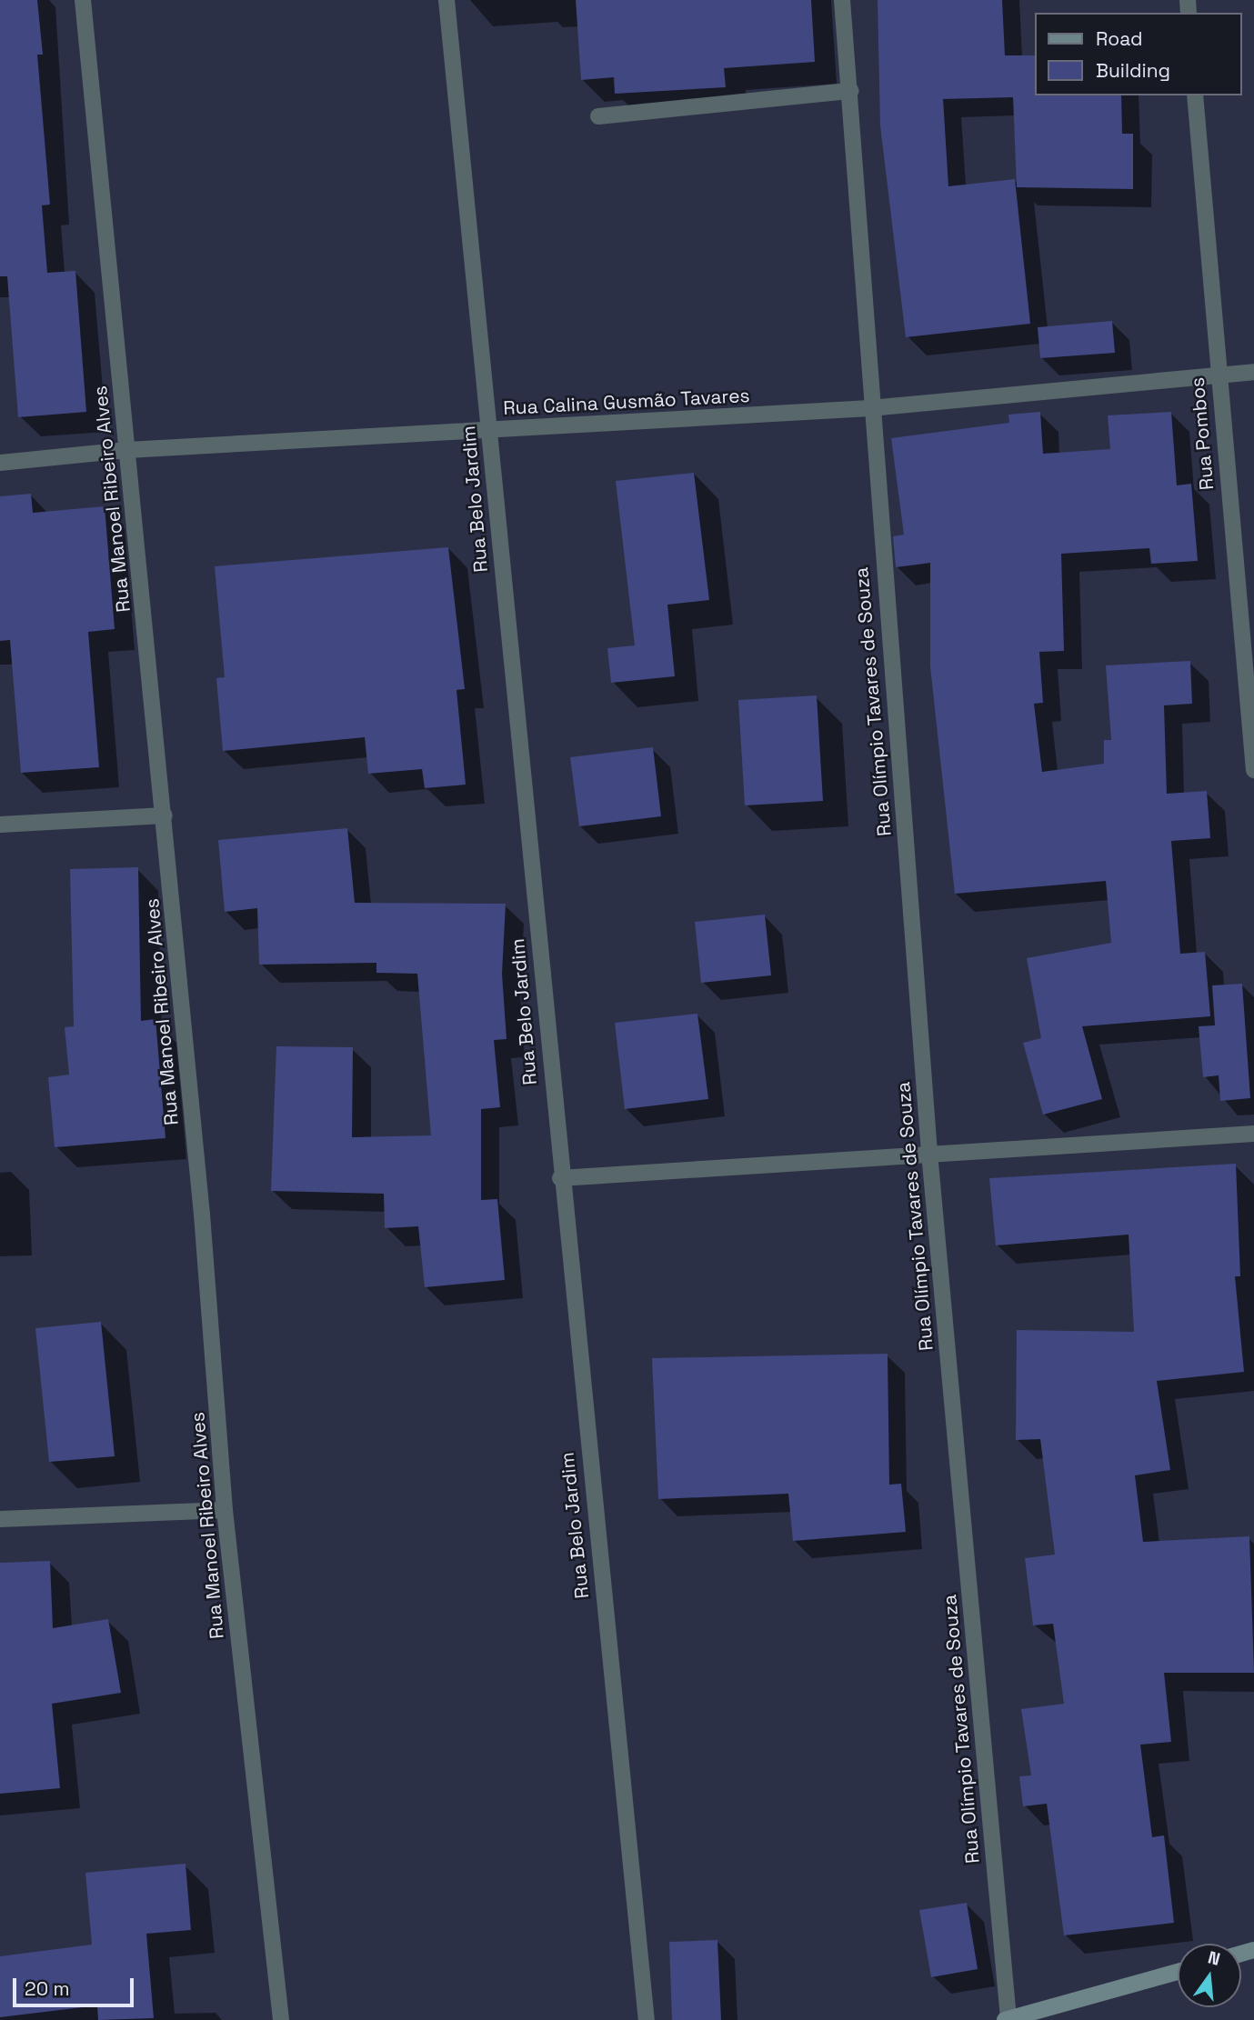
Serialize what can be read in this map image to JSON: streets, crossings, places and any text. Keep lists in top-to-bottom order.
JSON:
{
  "streets": {
    "street": [
      "Rua Calina Gusmão Tavares",
      "Rua Pombos",
      "Rua Manoel Ribeiro Alves",
      "Rua Belo Jardim",
      "Rua Olímpio Tavares de Souza"
    ]
  },
  "crossings": [
    ["Rua Calina Gusmão Tavares", "Rua Pombos"],
    ["Rua Calina Gusmão Tavares", "Rua Manoel Ribeiro Alves"],
    ["Rua Calina Gusmão Tavares", "Rua Belo Jardim"],
    ["Rua Calina Gusmão Tavares", "Rua Olímpio Tavares de Souza"]
  ],
  "legend": ["Road", "Building"],
  "scale_bar": "20 m",
  "north": "top"
}
